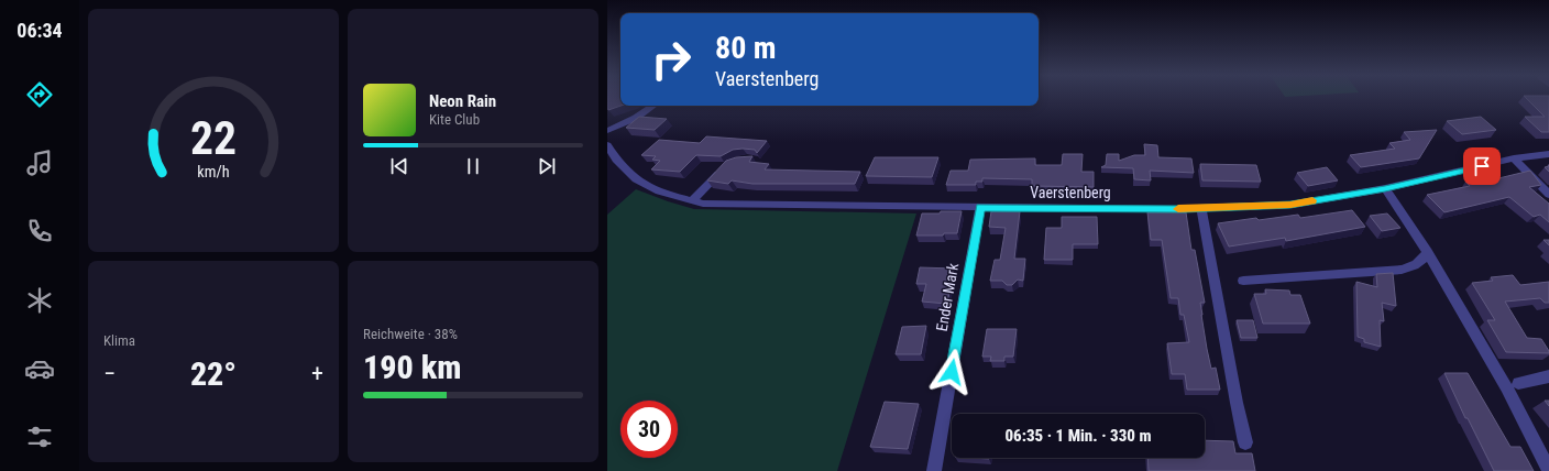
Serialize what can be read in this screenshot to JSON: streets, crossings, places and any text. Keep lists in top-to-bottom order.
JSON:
{
  "streets": {
    "street": ["Vaerstenberg", "Ender Mark"]
  },
  "crossings": [
    ["Vaerstenberg", "Ender Mark"]
  ],
  "page": {
    "tabs": "06:34",
    "turn": ["80 m", "Vaerstenberg"],
    "song": ["Neon Rain", "Kite Club"],
    "tile": [
      "Klima",
      ["Reichweite · 38%", "190 km"]
    ],
    "heat": ["−", "22°", "+"],
    "limit": "30",
    "trip": "06:35 · 1 Min. · 330 m",
    "gauge": ["22", "km/h"]
  }
}
